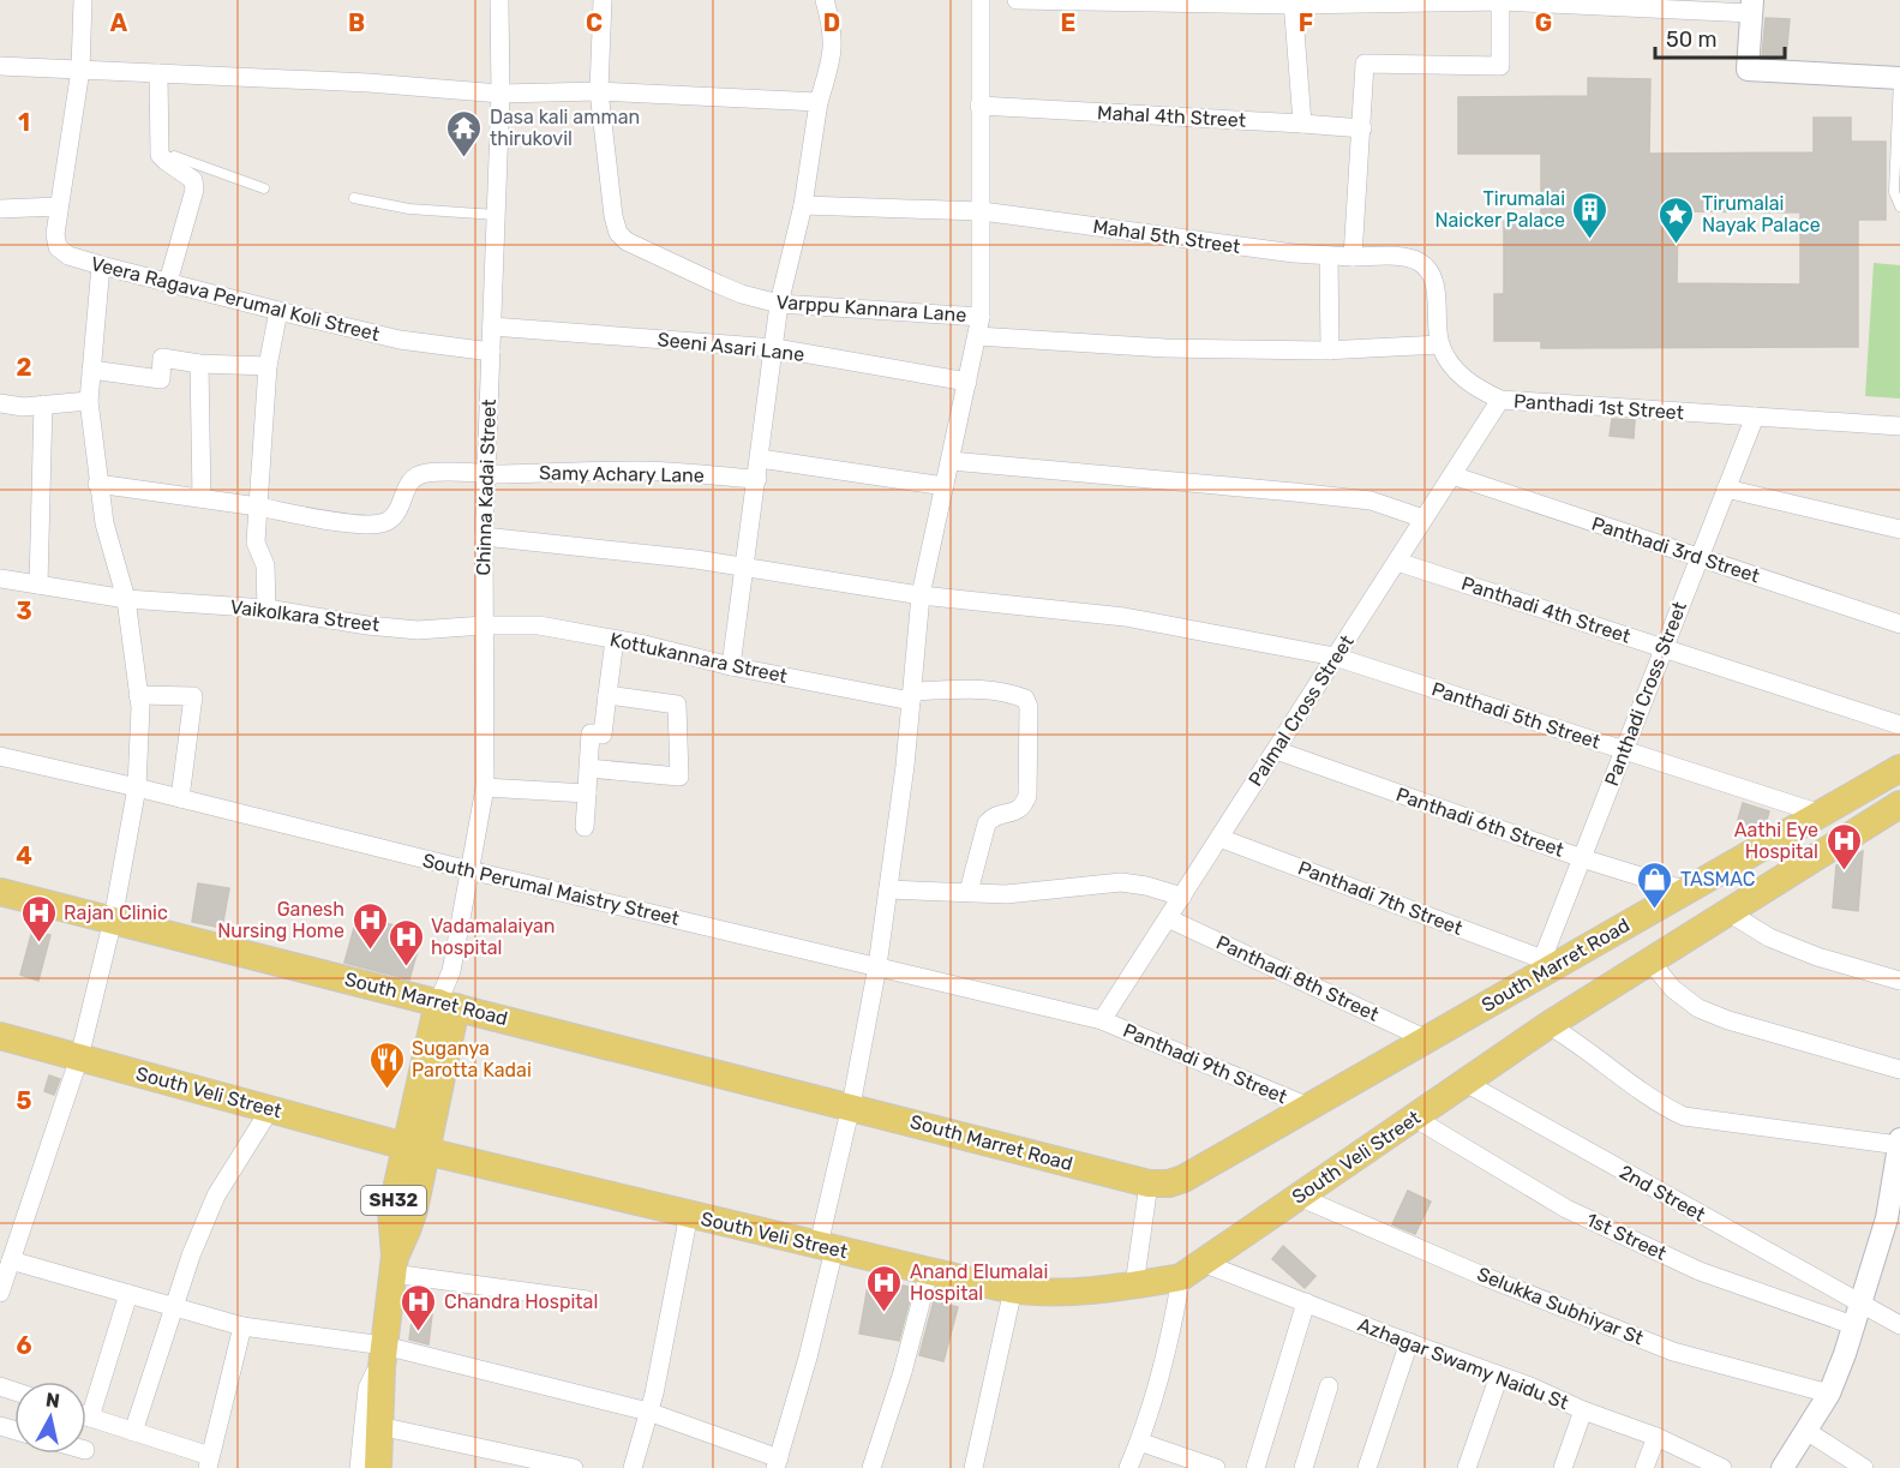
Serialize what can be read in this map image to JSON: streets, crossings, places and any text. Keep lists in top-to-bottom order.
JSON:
{
  "streets": {
    "main road": ["South Marret Road", "South Veli Street", "SH32"],
    "street": [
      "Mahal 4th Street",
      "Mahal 5th Street",
      "Veera Ragava Perumal Koli Street",
      "Varppu Kannara Lane",
      "Seeni Asari Lane",
      "Panthadi 1st Street",
      "Samy Achary Lane",
      "Chinna Kadai Street",
      "Panthadi 3rd Street",
      "Panthadi 4th Street",
      "Vaikolkara Street",
      "Kottukannara Street",
      "Panthadi Cross Street",
      "Palmal Cross Street",
      "Panthadi 5th Street",
      "Panthadi 6th Street",
      "South Perumal Maistry Street",
      "Panthadi 7th Street",
      "Panthadi 8th Street",
      "Panthadi 9th Street",
      "2nd Street",
      "1st Street",
      "Selukka Subhiyar St",
      "Azhagar Swamy Naidu St"
    ]
  },
  "crossings": [
    ["Mahal 5th Street", "Panthadi 1st Street"],
    ["Veera Ragava Perumal Koli Street", "Chinna Kadai Street"],
    ["Varppu Kannara Lane", "Panthadi 1st Street"],
    ["Seeni Asari Lane", "Chinna Kadai Street"],
    ["Panthadi 1st Street", "Panthadi Cross Street"],
    ["Panthadi 1st Street", "Palmal Cross Street"],
    ["Samy Achary Lane", "Chinna Kadai Street"],
    ["Chinna Kadai Street", "Vaikolkara Street"],
    ["Chinna Kadai Street", "Kottukannara Street"],
    ["Chinna Kadai Street", "Panthadi 5th Street"],
    ["Chinna Kadai Street", "South Perumal Maistry Street"],
    ["Chinna Kadai Street", "South Marret Road"],
    ["Panthadi 3rd Street", "Panthadi Cross Street"],
    ["Panthadi 3rd Street", "Palmal Cross Street"],
    ["Panthadi 4th Street", "Panthadi Cross Street"],
    ["Panthadi 4th Street", "Palmal Cross Street"],
    ["Vaikolkara Street", "Kottukannara Street"],
    ["Panthadi Cross Street", "Panthadi 5th Street"],
    ["Panthadi Cross Street", "Panthadi 6th Street"],
    ["Panthadi Cross Street", "Panthadi 7th Street"],
    ["Panthadi Cross Street", "South Marret Road"],
    ["Palmal Cross Street", "Panthadi 5th Street"],
    ["Palmal Cross Street", "Panthadi 6th Street"],
    ["Palmal Cross Street", "South Perumal Maistry Street"],
    ["Palmal Cross Street", "Panthadi 7th Street"],
    ["Palmal Cross Street", "Panthadi 8th Street"],
    ["Palmal Cross Street", "Panthadi 9th Street"],
    ["Panthadi 5th Street", "South Marret Road"],
    ["Panthadi 6th Street", "South Marret Road"],
    ["South Perumal Maistry Street", "Panthadi 9th Street"],
    ["Panthadi 7th Street", "South Marret Road"],
    ["South Marret Road", "Panthadi 8th Street"],
    ["South Marret Road", "Panthadi 9th Street"],
    ["South Veli Street", "2nd Street"],
    ["South Veli Street", "SH32"],
    ["South Veli Street", "1st Street"],
    ["South Veli Street", "Selukka Subhiyar St"],
    ["South Veli Street", "Azhagar Swamy Naidu St"]
  ],
  "places": {
    "temple": ["Dasa kali amman thirukovil"],
    "building": ["Tirumalai Naicker Palace"],
    "place": ["Tirumalai Nayak Palace"],
    "hospital": [
      "Aathi Eye Hospital",
      "Rajan Clinic",
      "Ganesh Nursing Home",
      "Vadamalaiyan hospital",
      "Anand Elumalai Hospital",
      "Chandra Hospital"
    ],
    "shop": ["TASMAC"],
    "restaurant": ["Suganya Parotta Kadai"]
  },
  "scale_bar": "50 m",
  "north": "top",
  "grid": {
    "columns": [
      "A",
      "B",
      "C",
      "D",
      "E",
      "F",
      "G"
    ],
    "rows": [
      "1",
      "2",
      "3",
      "4",
      "5",
      "6"
    ]
  }
}
